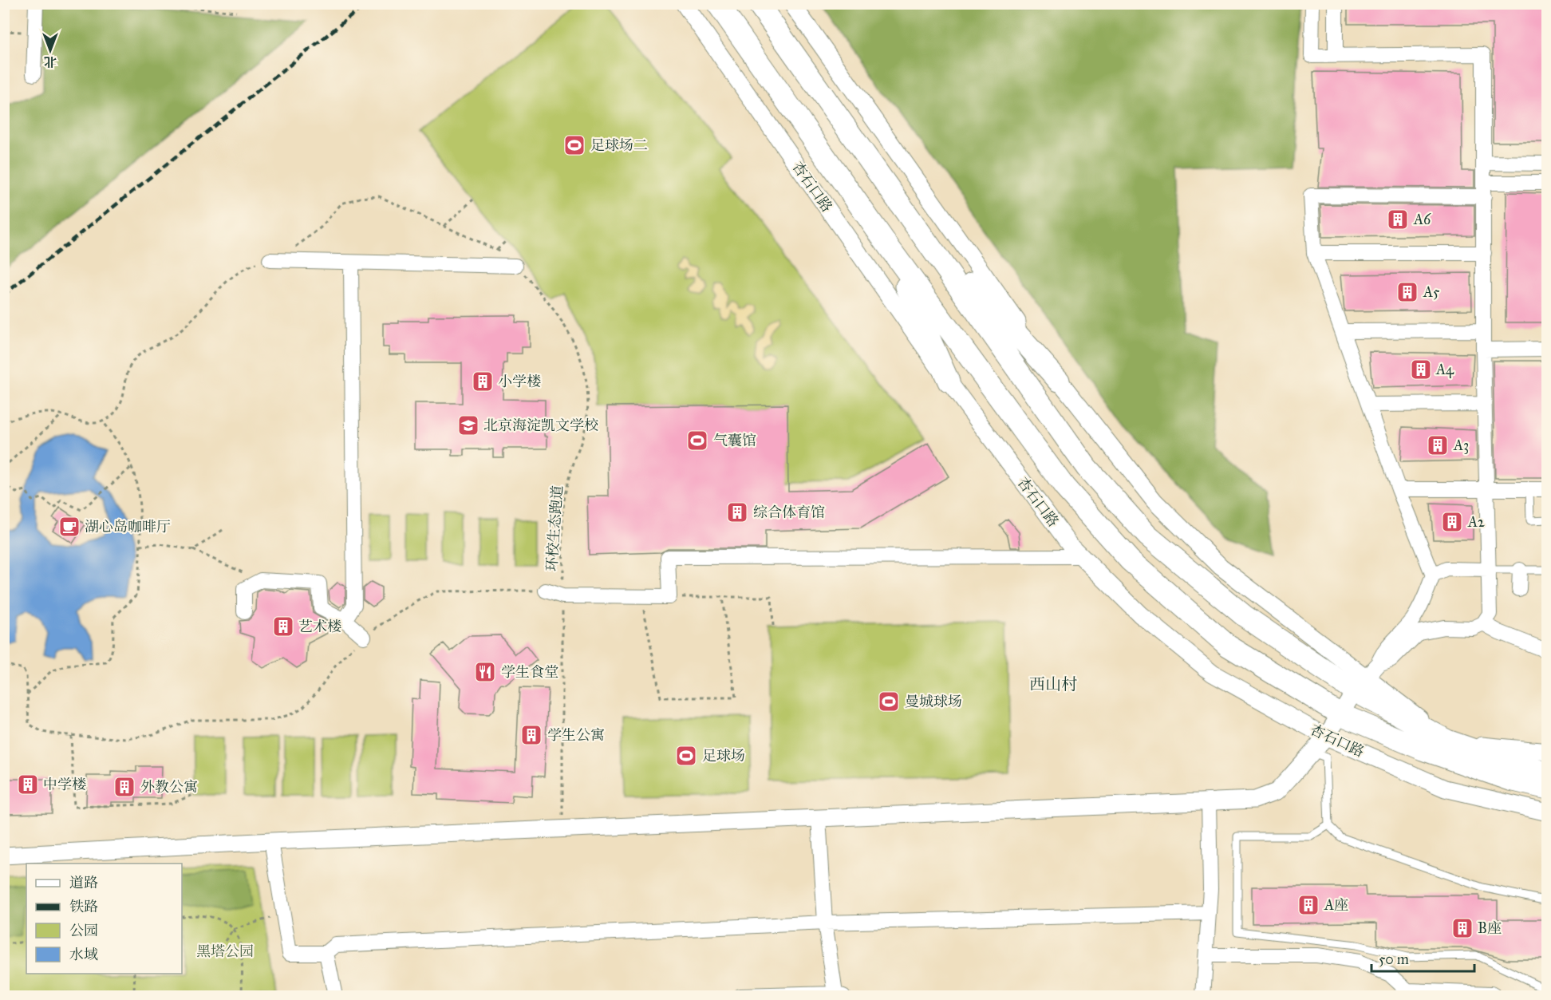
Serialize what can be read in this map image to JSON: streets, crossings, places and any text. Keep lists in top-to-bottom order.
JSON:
{
  "streets": {
    "main road": ["杏石口路"],
    "path": ["环校生态跑道"]
  },
  "districts": ["西山村"],
  "parks": ["黑塔公园"],
  "places": {
    "sports": [
      "足球场二",
      "气囊馆",
      "曼城球场",
      "足球场"
    ],
    "building": [
      "A6",
      "A5",
      "A4",
      "小学楼",
      "A3",
      "综合体育馆",
      "A2",
      "艺术楼",
      "学生公寓",
      "中学楼",
      "外教公寓",
      "A座",
      "B座"
    ],
    "school or university": ["北京海淀凯文学校"],
    "cafe": ["湖心岛咖啡厅"],
    "restaurant": ["学生食堂"]
  },
  "legend": [
    "道路",
    "铁路",
    "公园",
    "水域"
  ],
  "scale_bar": "50 m",
  "north": "bottom"
}
